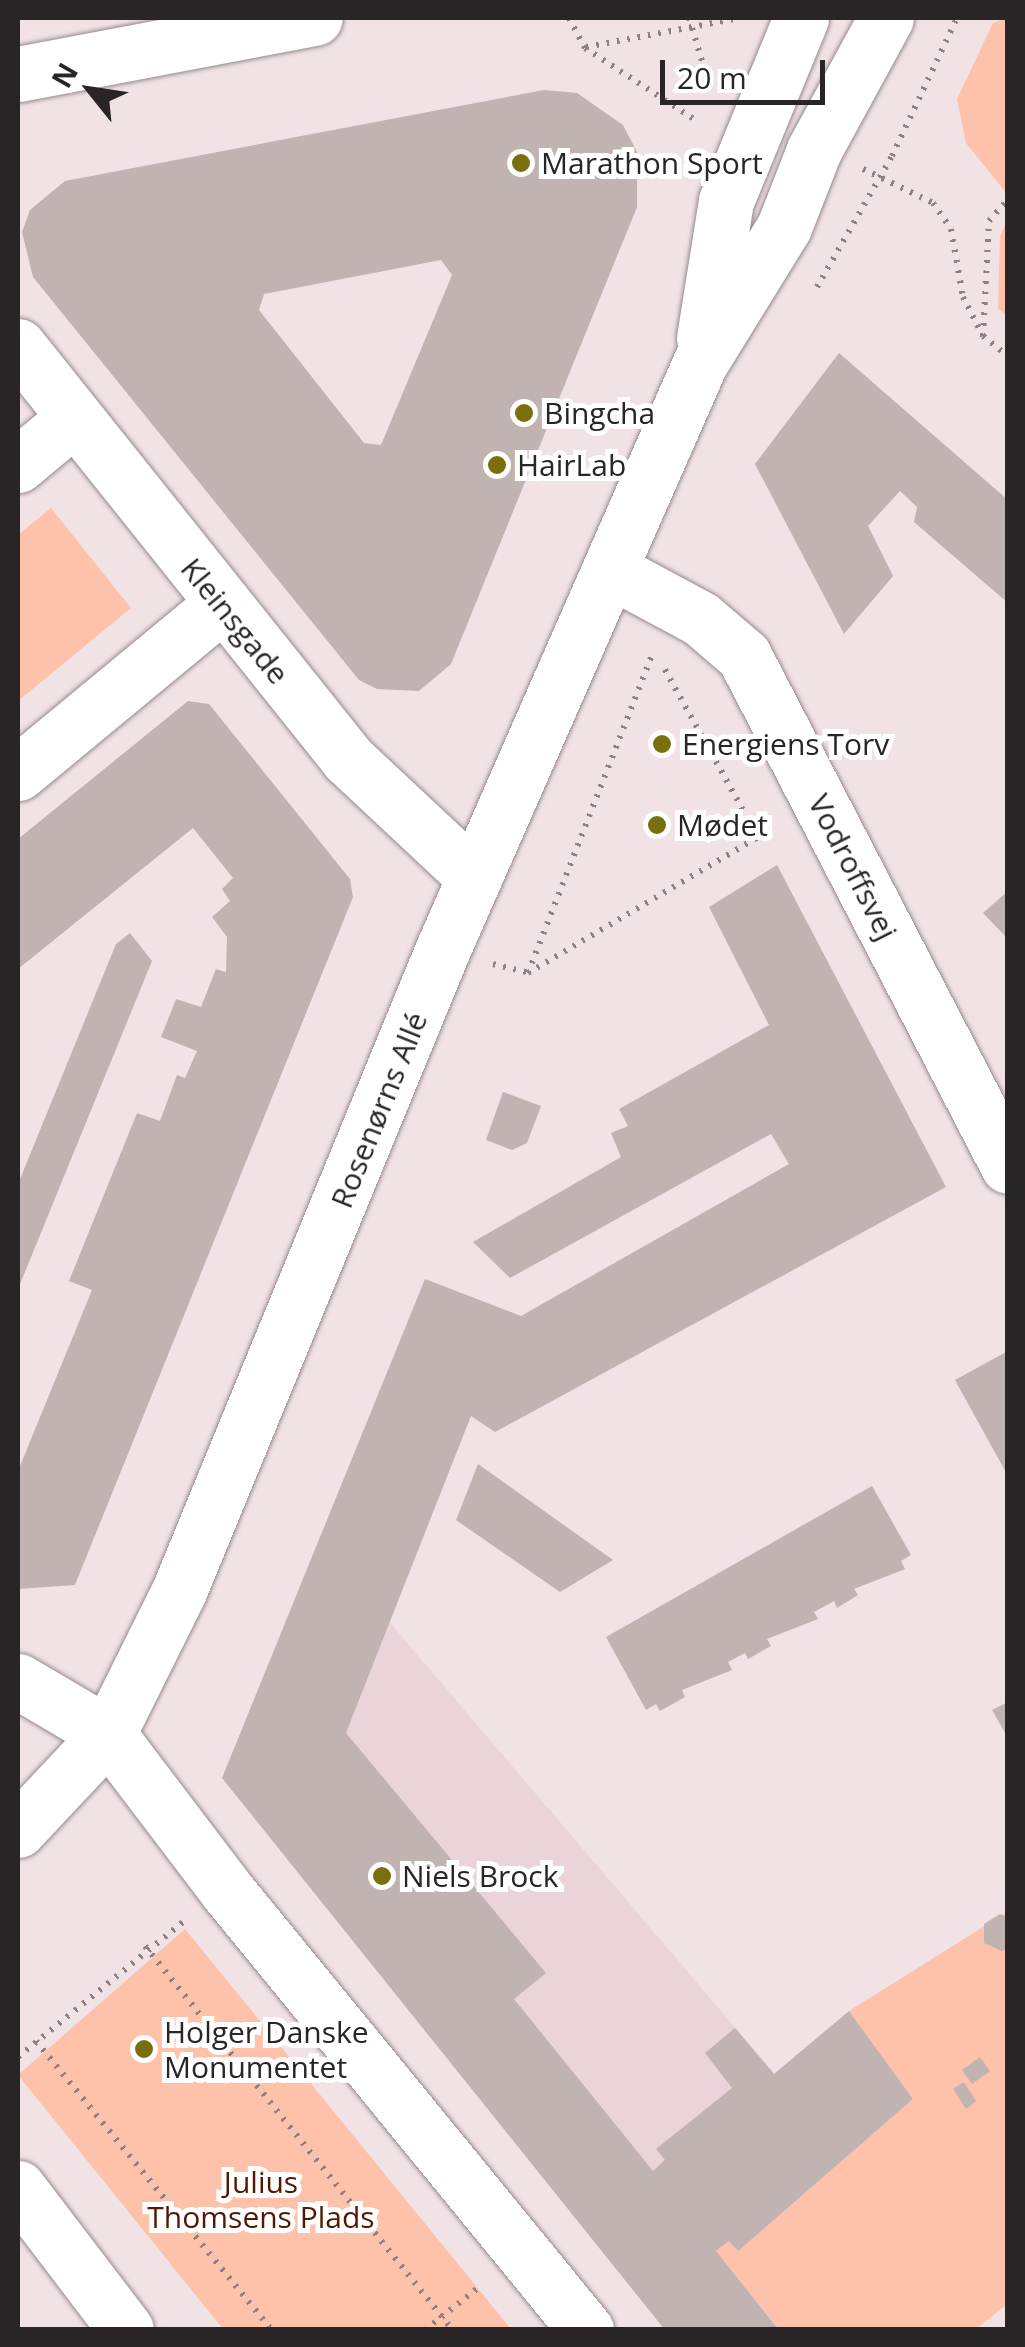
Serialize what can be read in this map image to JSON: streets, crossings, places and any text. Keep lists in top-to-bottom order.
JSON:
{
  "streets": {
    "street": ["Kleinsgade", "Vodroffsvej", "Rosenørns Allé"]
  },
  "crossings": [
    ["Kleinsgade", "Rosenørns Allé"],
    ["Vodroffsvej", "Rosenørns Allé"]
  ],
  "parks": ["Julius Thomsens Plads"],
  "places": [
    "Marathon Sport",
    "Bingcha",
    "HairLab",
    "Energiens Torv",
    "Mødet",
    "Niels Brock",
    "Holger Danske Monumentet"
  ],
  "scale_bar": "20 m",
  "north": "top left"
}
